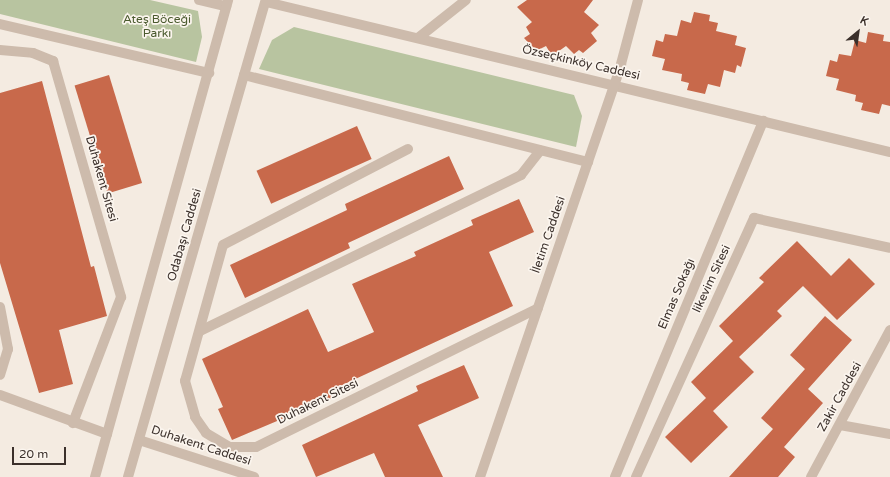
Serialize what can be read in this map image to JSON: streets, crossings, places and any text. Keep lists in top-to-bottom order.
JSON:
{
  "streets": {
    "street": [
      "Özseçkinköy Caddesi",
      "Duhakent Sitesi",
      "Odabaşı Caddesi",
      "İletim Caddesi",
      "likevim Sitesi",
      "Elmas Sokağı",
      "Zakir Caddesi",
      "Duhakent Caddesi"
    ]
  },
  "crossings": [
    ["Özseçkinköy Caddesi", "Odabaşı Caddesi"],
    ["Özseçkinköy Caddesi", "İletim Caddesi"],
    ["Özseçkinköy Caddesi", "Elmas Sokağı"],
    ["Duhakent Sitesi", "İletim Caddesi"],
    ["Odabaşı Caddesi", "Duhakent Caddesi"]
  ],
  "parks": ["Ateş Böceği Parkı"],
  "scale_bar": "20 m",
  "north": "top right"
}
